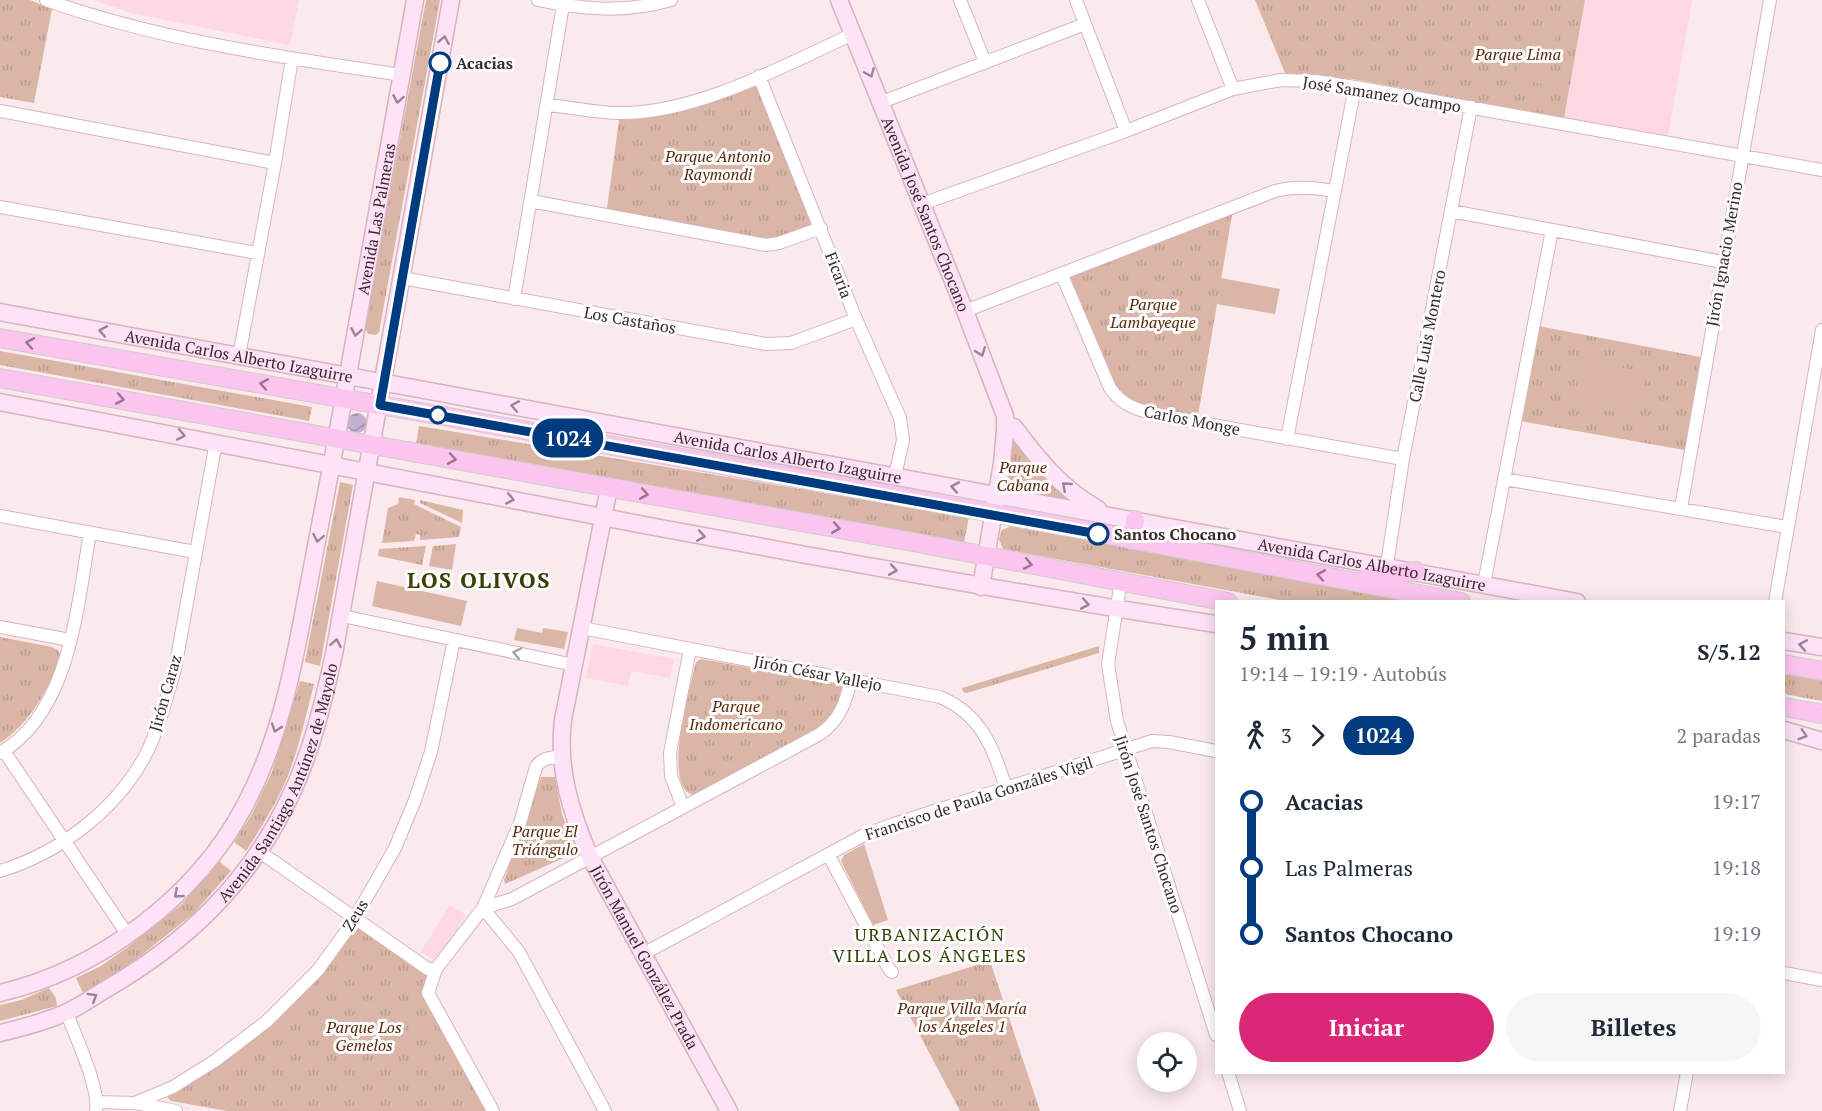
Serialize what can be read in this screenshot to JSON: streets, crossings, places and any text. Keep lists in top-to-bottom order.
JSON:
{
  "streets": {
    "main road": ["Avenida Carlos Alberto Izaguirre"],
    "street": [
      "José Samanez Ocampo",
      "Avenida José Santos Chocano",
      "Avenida Las Palmeras",
      "Jirón Ignacio Merino",
      "Ficaria",
      "Los Castaños",
      "Calle Luis Montero",
      "Carlos Monge",
      "Jirón César Vallejo",
      "Jirón Caraz",
      "Avenida Santiago Antúnez de Mayolo",
      "Francisco de Paula Gonzáles Vigil",
      "Jirón José Santos Chocano",
      "Zeus",
      "Jirón Manuel González Prada"
    ]
  },
  "crossings": [
    ["José Samanez Ocampo", "Avenida José Santos Chocano"],
    ["José Samanez Ocampo", "Jirón Ignacio Merino"],
    ["José Samanez Ocampo", "Calle Luis Montero"],
    ["Avenida José Santos Chocano", "Avenida Carlos Alberto Izaguirre"],
    ["Avenida Las Palmeras", "Avenida Carlos Alberto Izaguirre"],
    ["Avenida Las Palmeras", "Avenida Santiago Antúnez de Mayolo"],
    ["Ficaria", "Los Castaños"],
    ["Ficaria", "Avenida Carlos Alberto Izaguirre"],
    ["Calle Luis Montero", "Avenida Carlos Alberto Izaguirre"],
    ["Calle Luis Montero", "Carlos Monge"],
    ["Avenida Carlos Alberto Izaguirre", "Avenida Santiago Antúnez de Mayolo"],
    ["Jirón César Vallejo", "Francisco de Paula Gonzáles Vigil"],
    ["Jirón César Vallejo", "Jirón Manuel González Prada"],
    ["Francisco de Paula Gonzáles Vigil", "Jirón José Santos Chocano"],
    ["Francisco de Paula Gonzáles Vigil", "Jirón Manuel González Prada"]
  ],
  "districts": ["LOS OLIVOS", "URBANIZACIÓN VILLA LOS ÁNGELES"],
  "parks": [
    "Parque Lima",
    "Parque Antonio Raymondi",
    "Parque Lambayeque",
    "Parque Cabana",
    "Parque Indomericano",
    "Parque El Triángulo",
    "Parque Villa María los Ángeles 1",
    "Parque Los Gemelos"
  ],
  "places": ["Acacias", "Santos Chocano"],
  "lines": ["bus line 1024"],
  "page": {
    "on_map": "1024",
    "heading": ["5 min", "19:14 – 19:19 · Autobús", "S/5.12"],
    "legs": ["3", "1024", "2 paradas"],
    "list": [
      {
        "name": "Acacias",
        "value": "19:17"
      },
      {
        "name": "Las Palmeras",
        "value": "19:18"
      },
      {
        "name": "Santos Chocano",
        "value": "19:19"
      }
    ],
    "buttons": ["Iniciar", "Billetes"]
  }
}
